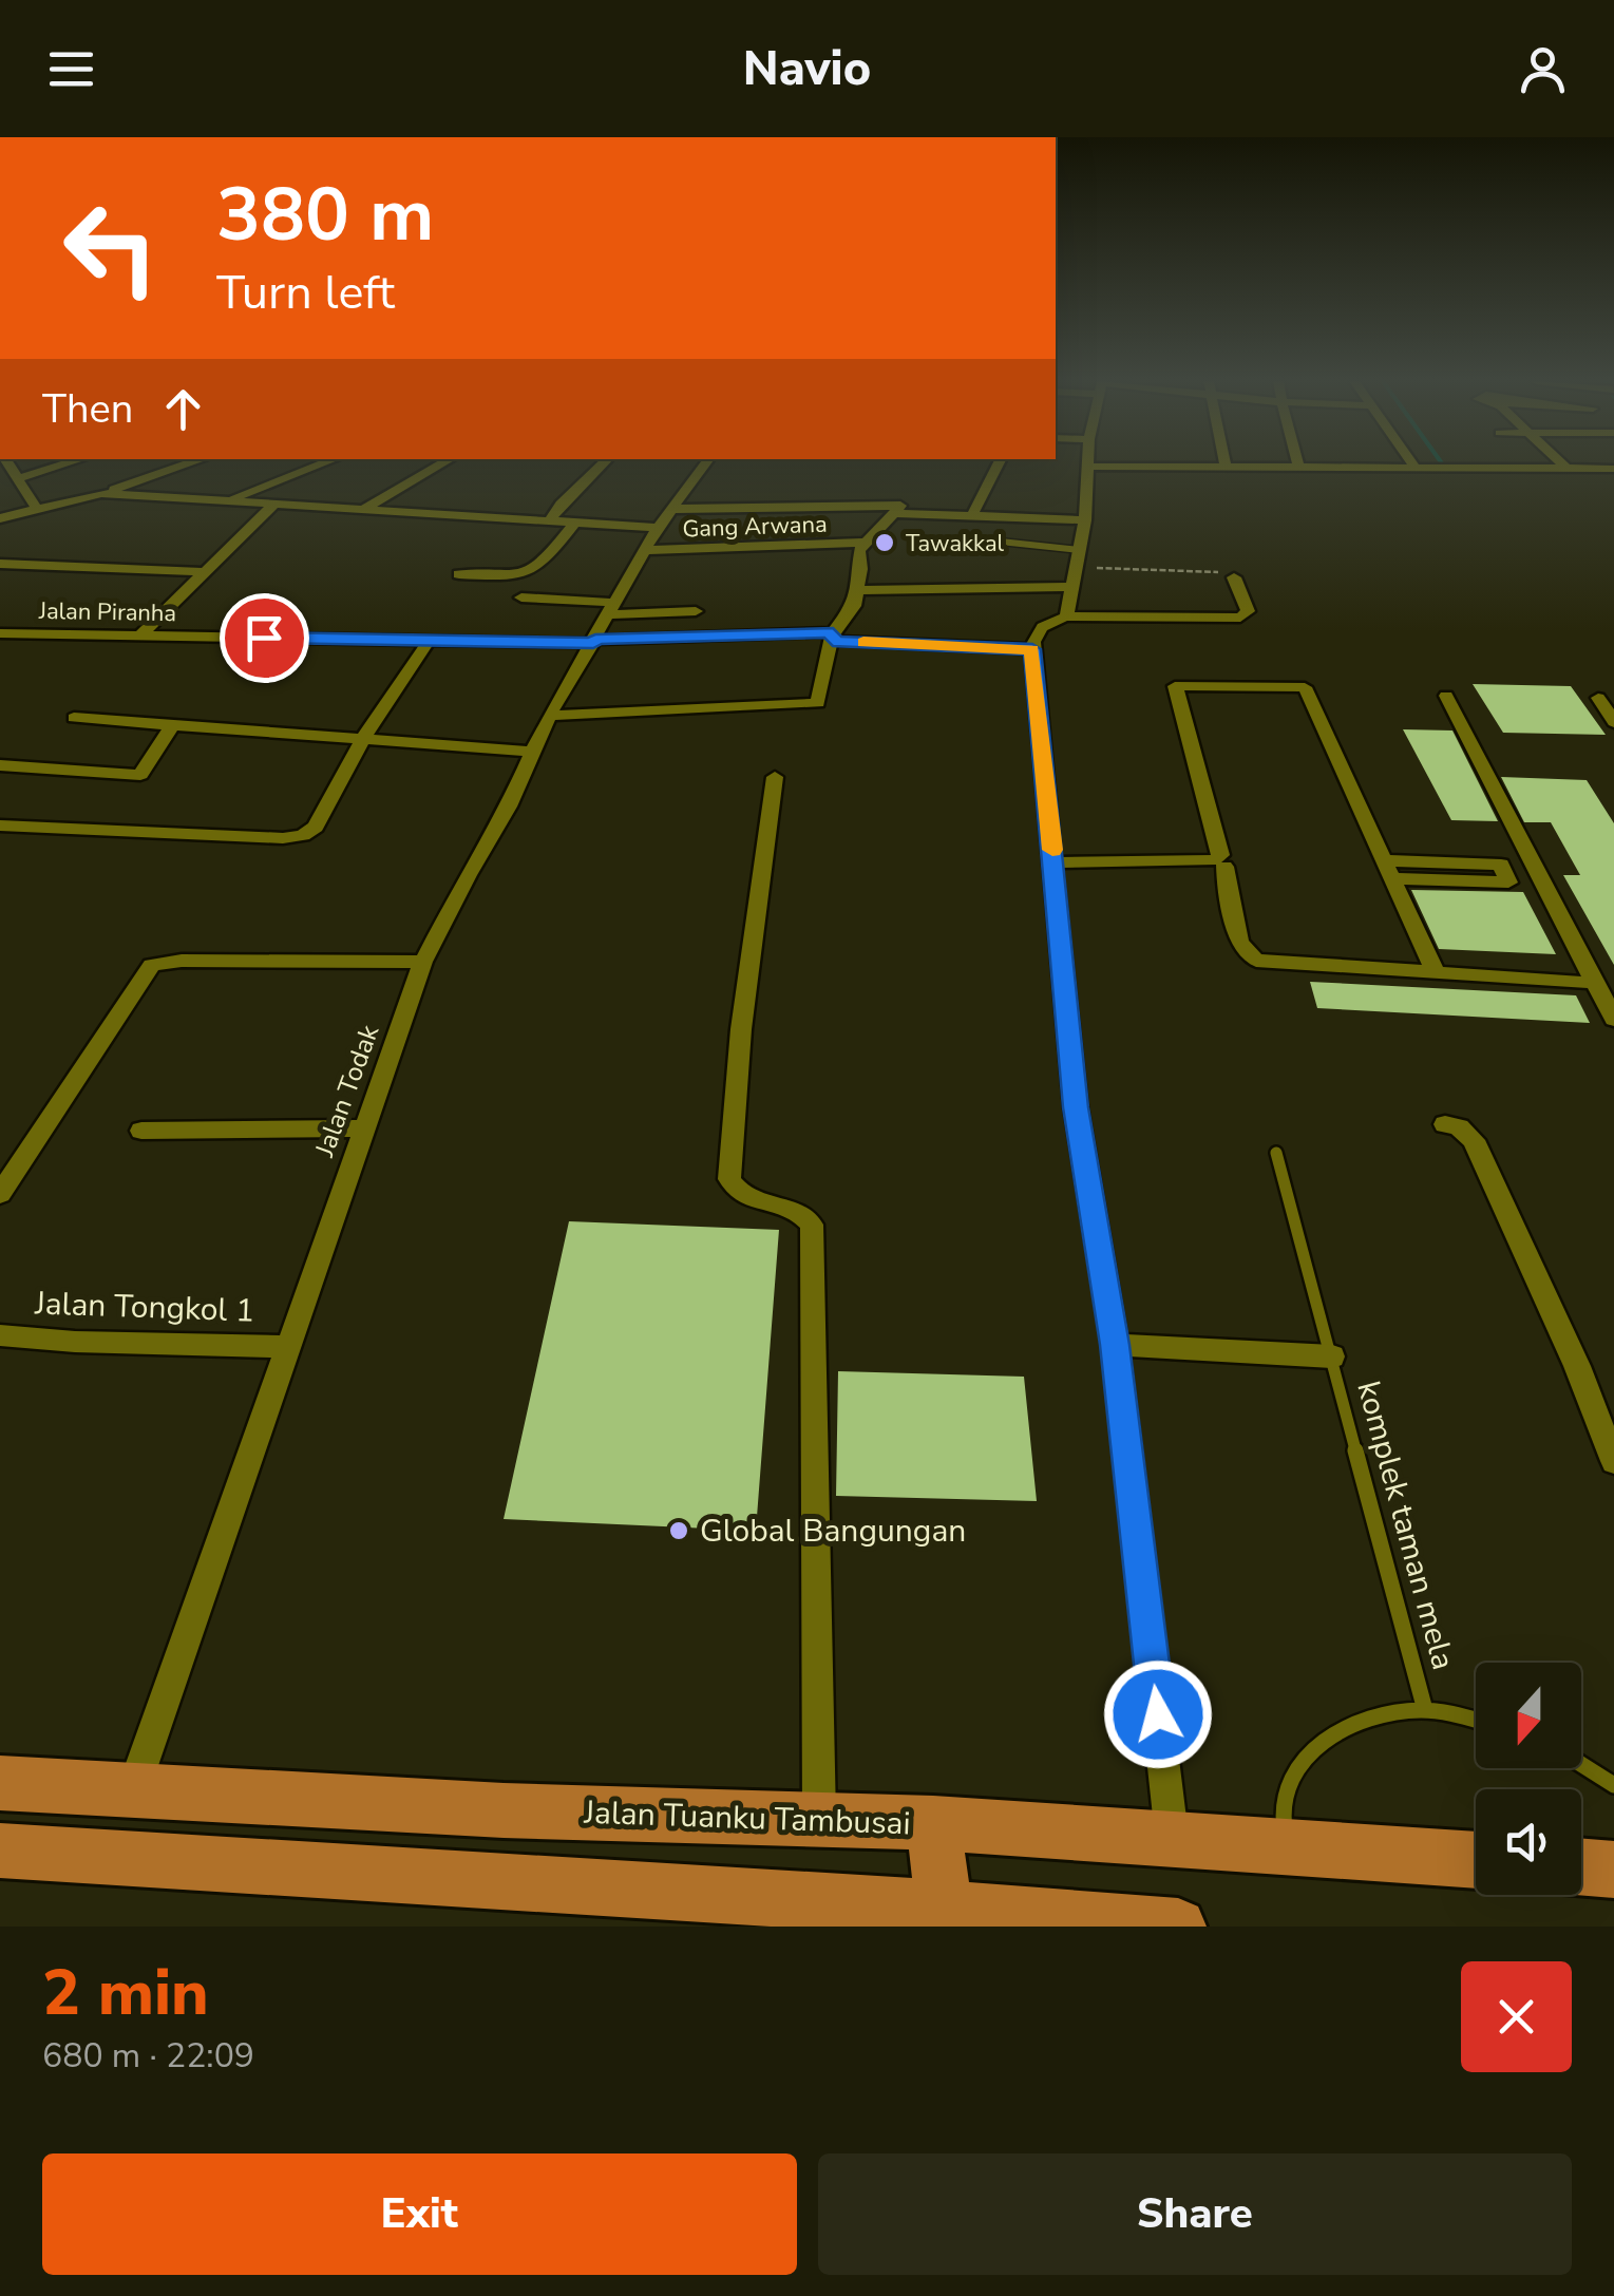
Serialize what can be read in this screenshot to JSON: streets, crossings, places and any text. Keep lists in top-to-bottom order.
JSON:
{
  "streets": {
    "main road": ["Jalan Tuanku Tambusai"],
    "street": [
      "Gang Arwana",
      "Jalan Piranha",
      "Jalan Todak",
      "Jalan Tongkol 1"
    ],
    "lane": ["komplek taman mela"]
  },
  "crossings": [
    ["Gang Arwana", "Jalan Todak"],
    ["Jalan Piranha", "Jalan Todak"],
    ["Jalan Todak", "Jalan Tongkol 1"],
    ["Jalan Todak", "Jalan Tuanku Tambusai"]
  ],
  "places": ["Tawakkal", "Global Bangungan"],
  "north": "bottom",
  "page": {
    "header": "Navio",
    "turn": ["380 m", "Turn left"],
    "then": "Then",
    "heading": ["2 min", "680 m · 22:09"],
    "buttons": ["Exit", "Share"]
  }
}
